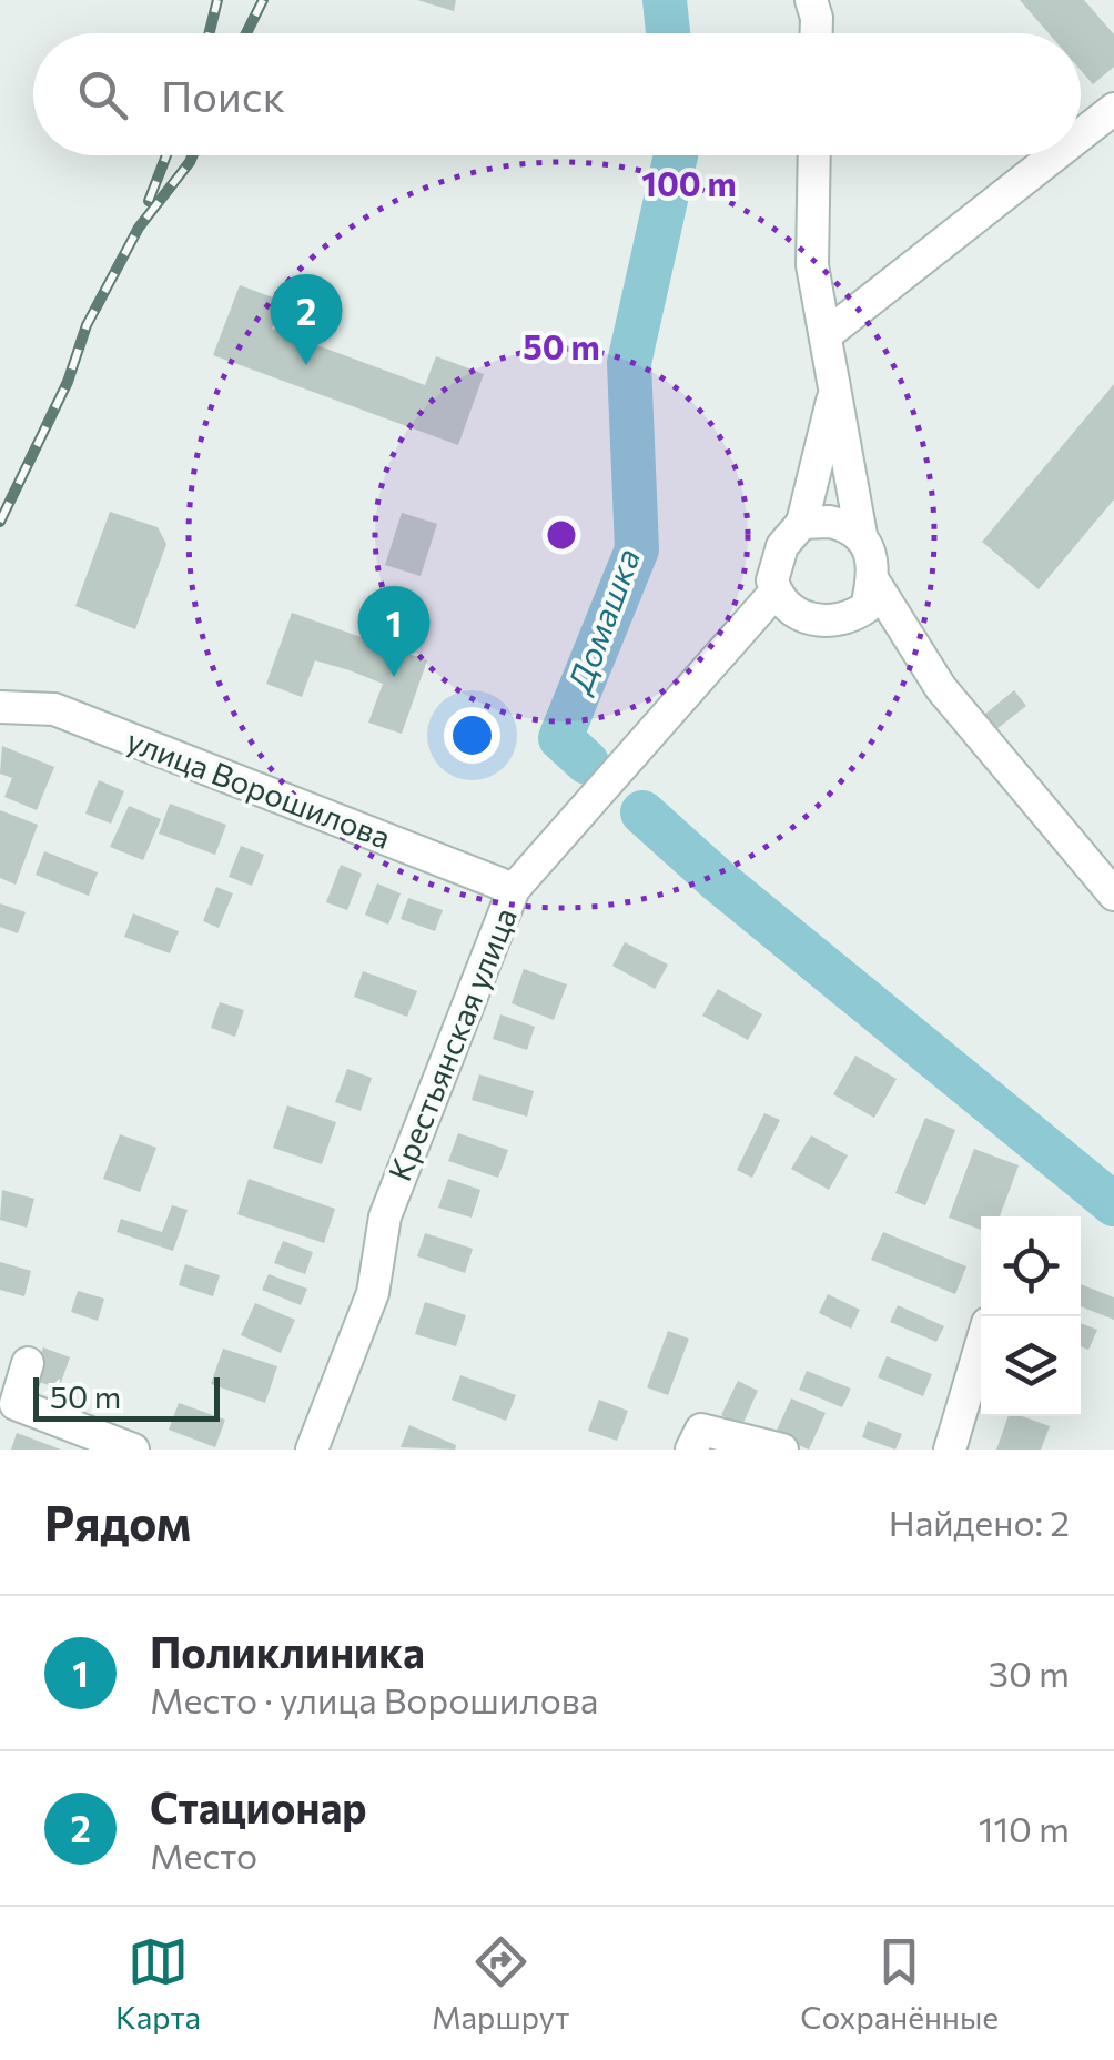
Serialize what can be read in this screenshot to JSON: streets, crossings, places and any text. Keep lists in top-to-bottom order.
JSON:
{
  "streets": {
    "street": ["улица Ворошилова", "Крестьянская улица"]
  },
  "crossings": [
    ["улица Ворошилова", "Крестьянская улица"]
  ],
  "water": ["Домашка"],
  "scale_bar": "50 m",
  "page": {
    "search": "Поиск",
    "pins": ["2", "1"],
    "scale": "50 m",
    "heading": ["Рядом", "Найдено: 2"],
    "list": [
      {
        "mark": "1",
        "name": "Поликлиника",
        "note": "Место · улица Ворошилова",
        "value": "30 m"
      },
      {
        "mark": "2",
        "name": "Стационар",
        "note": "Место",
        "value": "110 m"
      }
    ],
    "nav": ["Карта", "Маршрут", "Сохранённые"]
  },
  "rings": ["100 m", "50 m"]
}
